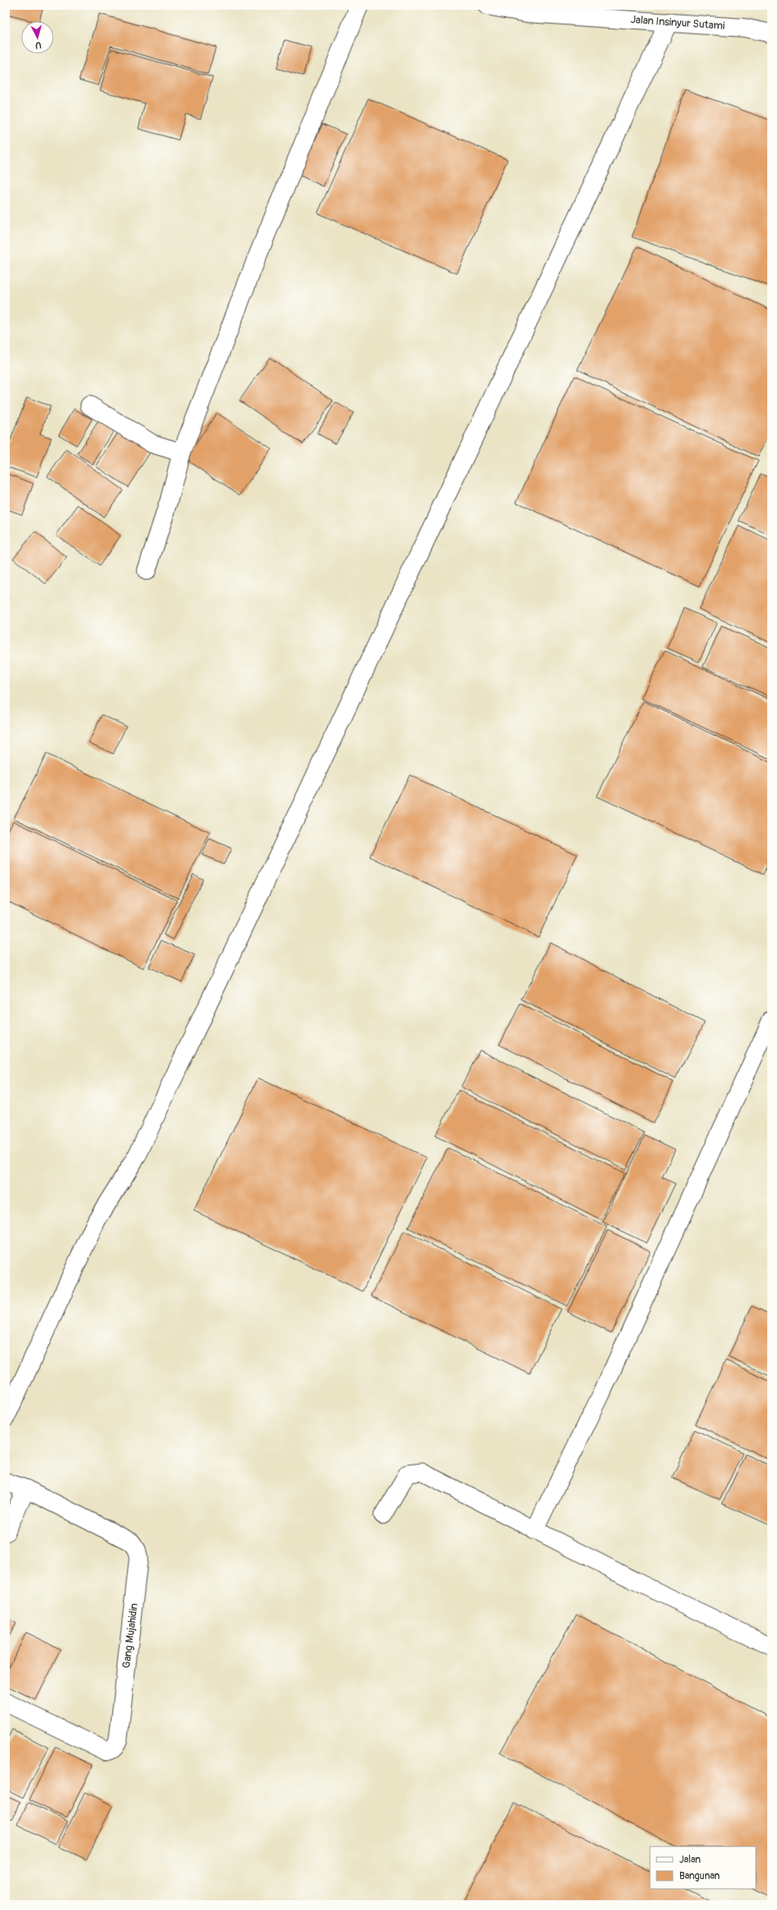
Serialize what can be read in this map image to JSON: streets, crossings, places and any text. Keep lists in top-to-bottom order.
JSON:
{
  "streets": {
    "street": ["Jalan Insinyur Sutami", "Gang Mujahidin"]
  },
  "legend": ["Jalan", "Bangunan"],
  "north": "bottom"
}
